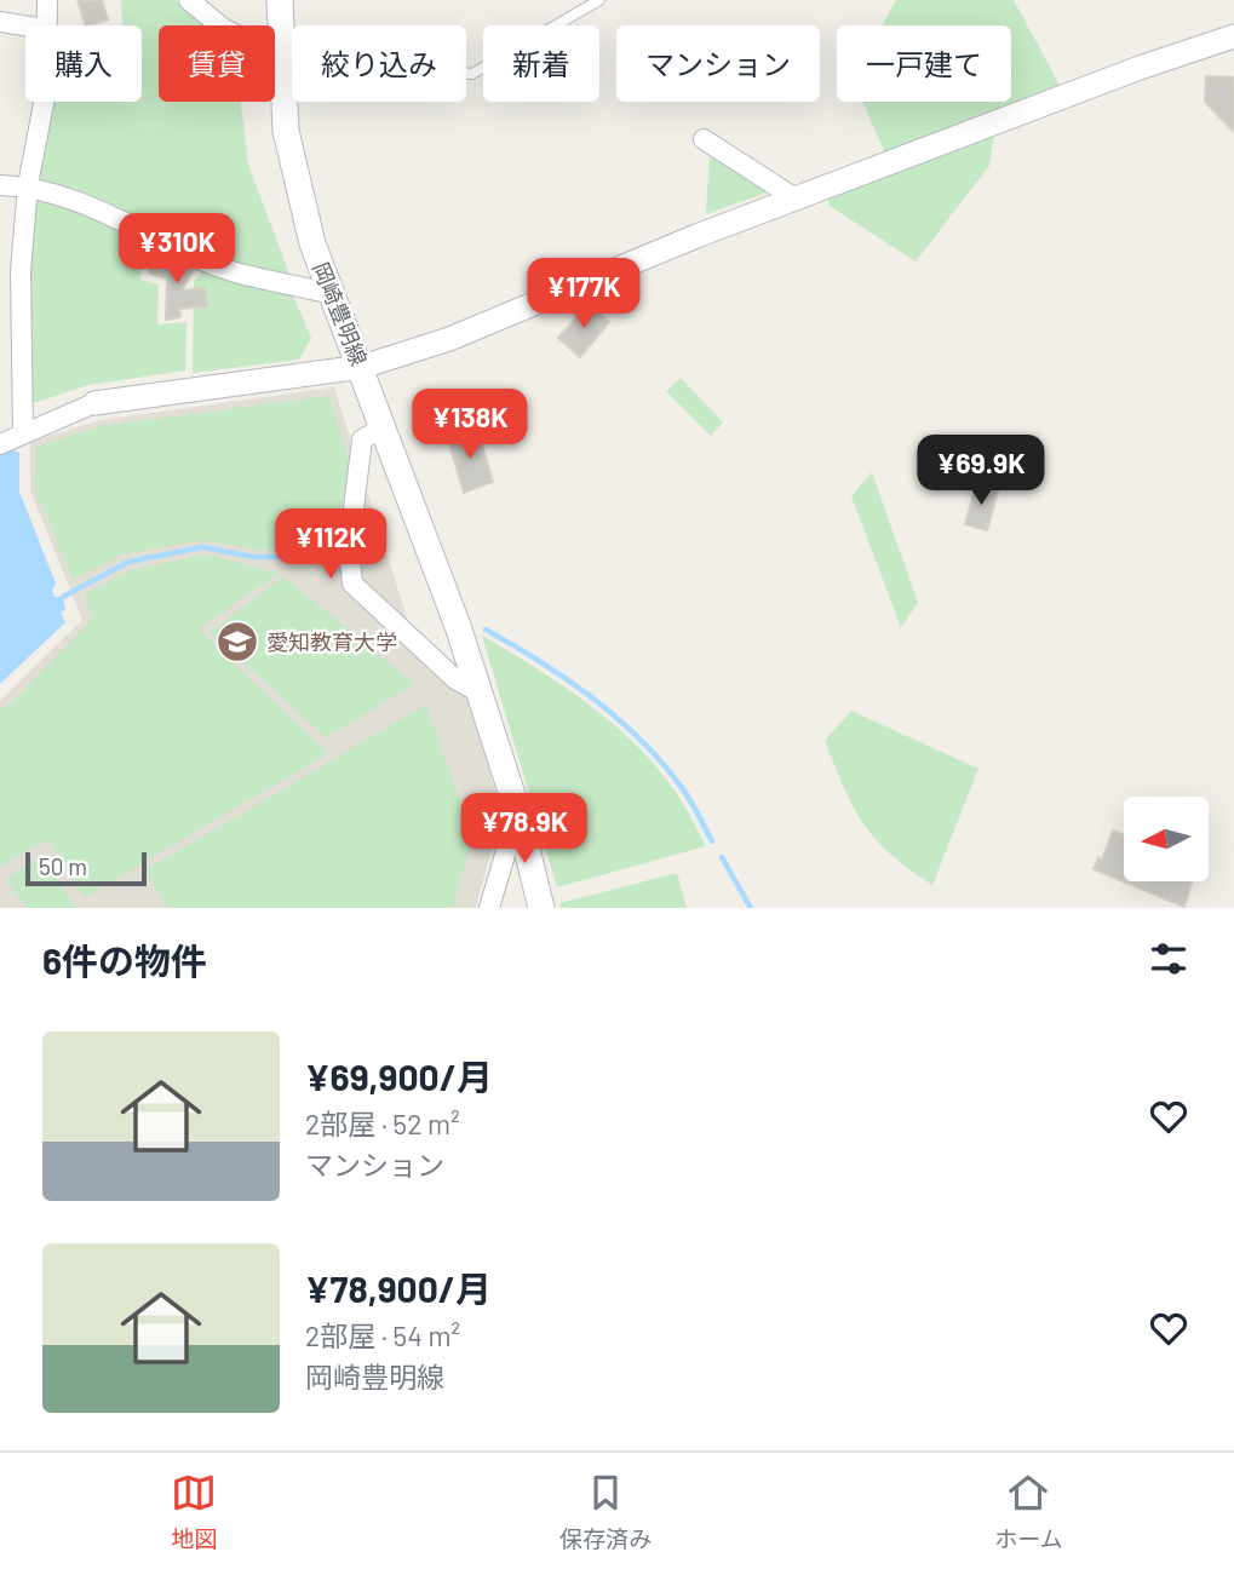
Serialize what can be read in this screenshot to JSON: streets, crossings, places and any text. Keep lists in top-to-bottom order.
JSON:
{
  "streets": {
    "main road": ["岡崎豊明線"]
  },
  "places": {
    "school or university": ["愛知教育大学"]
  },
  "scale_bar": "50 m",
  "north": "left",
  "page": {
    "chip": [
      "購入",
      "賃貸",
      "絞り込み",
      "新着",
      "マンション",
      "一戸建て"
    ],
    "price": [
      "¥310K",
      "¥177K",
      "¥138K",
      "¥69.9K",
      "¥112K",
      "¥78.9K"
    ],
    "scale": "50 m",
    "heading": "6件の物件",
    "list": [
      {
        "name": "¥69,900/月",
        "note": "2部屋 · 52 m² · マンション"
      },
      {
        "name": "¥78,900/月",
        "note": "2部屋 · 54 m² · 岡崎豊明線"
      }
    ],
    "tabs": ["地図", "保存済み", "ホーム"]
  }
}
